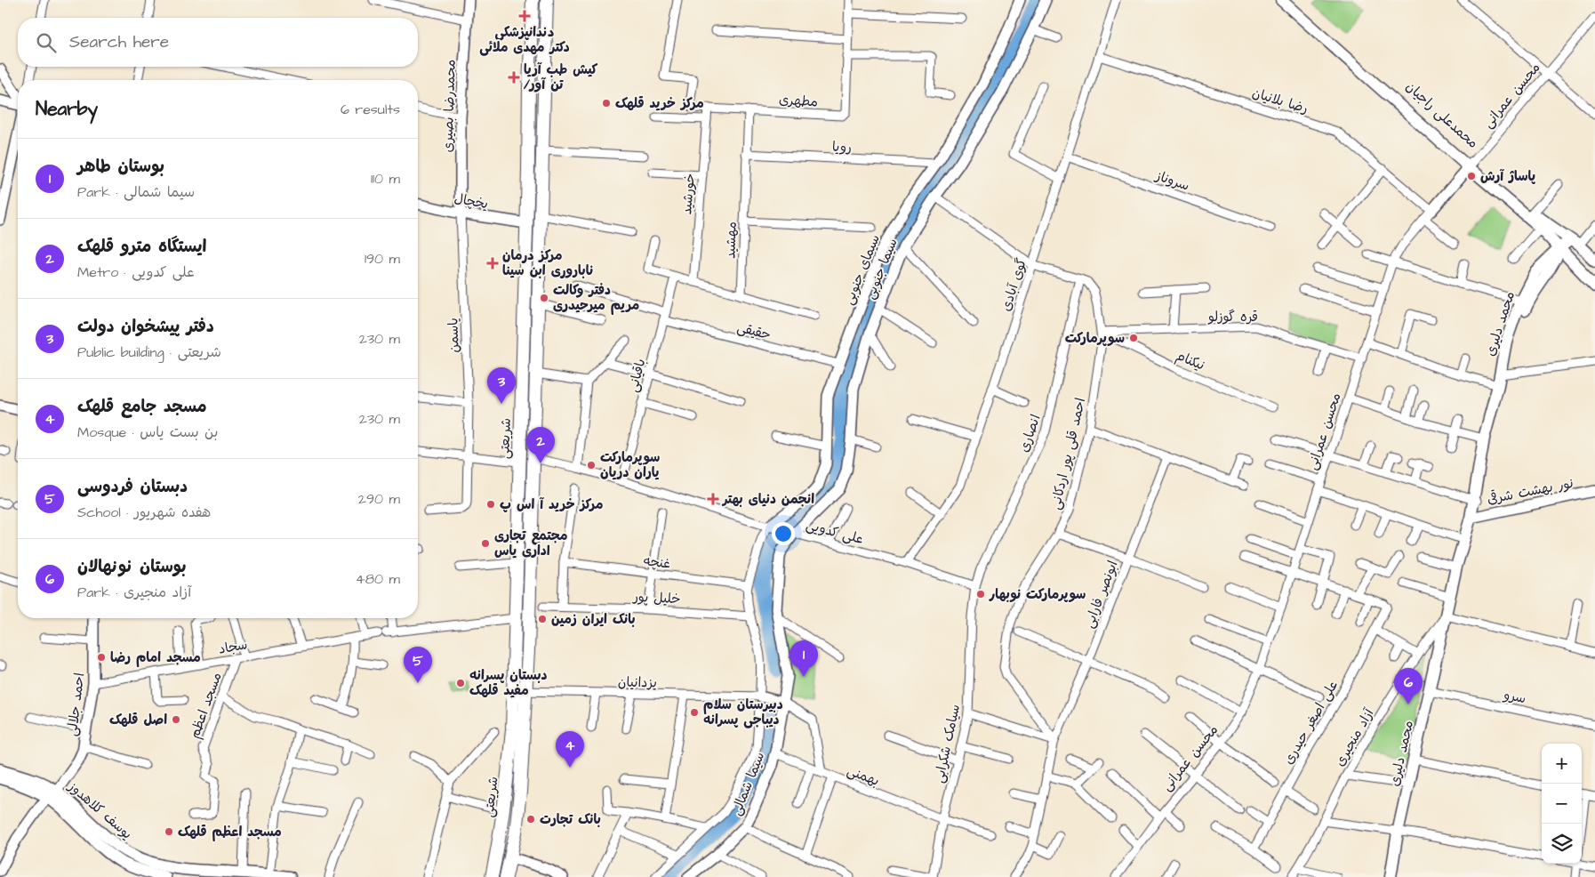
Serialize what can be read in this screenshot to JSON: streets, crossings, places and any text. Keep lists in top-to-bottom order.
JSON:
{
  "streets": {
    "main road": [
      "محمدعلی راجیان",
      "محمد دلیری",
      "شریعتی",
      "یوسف کلاهدوز"
    ],
    "street": [
      "محسن عمرانی",
      "مطهری",
      "رضا بلانیان",
      "محمدرضا بصیری",
      "رویا",
      "سروناز",
      "خورشید",
      "یخچال",
      "مهشید",
      "سیما جنوبی",
      "سیمای جنوبی",
      "گوی آبادی",
      "قره گوزلو",
      "حقیقی",
      "یاسمن",
      "نیکنام",
      "باقیانی",
      "انصاری",
      "احمد قلی پور اردکانی",
      "نور بهشت شرقی",
      "علی کدویی",
      "غنچه",
      "ابونصر فارابی",
      "خلیل‌ پور",
      "سجاد",
      "یزدانیان",
      "سرو",
      "احمد جلالی",
      "مسجد اعظم",
      "علی اصغر حیدری",
      "آزاد منجیری",
      "سیامک شکرابی",
      "بهمنی",
      "سیما شمالی"
    ]
  },
  "crossings": [
    ["محسن عمرانی", "رضا بلانیان"],
    ["محسن عمرانی", "محمدعلی راجیان"],
    ["محسن عمرانی", "قره گوزلو"],
    ["مطهری", "خورشید"],
    ["مطهری", "مهشید"],
    ["رضا بلانیان", "گوی آبادی"],
    ["محمدرضا بصیری", "یخچال"],
    ["محمدرضا بصیری", "یاسمن"],
    ["محمدعلی راجیان", "محمد دلیری"],
    ["رویا", "مهشید"],
    ["رویا", "سیمای جنوبی"],
    ["سروناز", "گوی آبادی"],
    ["یخچال", "یاسمن"],
    ["یخچال", "شریعتی"],
    ["سیما جنوبی", "علی کدویی"],
    ["سیما جنوبی", "سیما شمالی"],
    ["سیمای جنوبی", "حقیقی"],
    ["سیمای جنوبی", "علی کدویی"],
    ["گوی آبادی", "علی کدویی"],
    ["قره گوزلو", "نیکنام"],
    ["قره گوزلو", "احمد قلی پور اردکانی"],
    ["محمد دلیری", "نور بهشت شرقی"],
    ["محمد دلیری", "سرو"],
    ["محمد دلیری", "آزاد منجیری"],
    ["حقیقی", "باقیانی"],
    ["نیکنام", "احمد قلی پور اردکانی"],
    ["باقیانی", "علی کدویی"],
    ["انصاری", "احمد قلی پور اردکانی"],
    ["انصاری", "علی کدویی"],
    ["انصاری", "سیامک شکرابی"],
    ["شریعتی", "علی کدویی"],
    ["شریعتی", "سجاد"],
    ["شریعتی", "یزدانیان"],
    ["احمد قلی پور اردکانی", "ابونصر فارابی"],
    ["علی کدویی", "سیامک شکرابی"],
    ["علی کدویی", "سیما شمالی"],
    ["سجاد", "احمد جلالی"],
    ["سجاد", "مسجد اعظم"],
    ["احمد جلالی", "یوسف کلاهدوز"],
    ["سیامک شکرابی", "بهمنی"],
    ["بهمنی", "سیما شمالی"]
  ],
  "places": {
    "health": [
      "دندانپزشکی دکتر مهدی ملائی",
      "کیش طب آریا /تن آور",
      "مرکز درمان ناباروری ابن سینا",
      "انجمن دنیای بهتر"
    ],
    "other": [
      "مرکز خرید قلهک",
      "پاساژ آرش",
      "دفتر وکالت مریم میرحیدری",
      "سوپرمارکت",
      "سوپرمارکت یاران دریان",
      "مرکز خرید آ اس پ",
      "مجتمع تجاری اداری یاس",
      "سوپرمارکت نوبهار",
      "بانک ایران زمین",
      "مسجد امام رضا",
      "دبستان پسرانه مفید قلهک",
      "دبیرستان سلام دیباجی پسرانه",
      "اصل قلهک",
      "بانک تجارت",
      "مسجد اعظم قلهک"
    ]
  },
  "page": {
    "search": "Search here",
    "heading": ["Nearby", "6 results"],
    "list": [
      {
        "mark": "1",
        "name": "بوستان طاهر",
        "note": "Park · سیما شمالی",
        "value": "110 m"
      },
      {
        "mark": "2",
        "name": "ایستگاه مترو قلهک",
        "note": "Metro · علی کدویی",
        "value": "190 m"
      },
      {
        "mark": "3",
        "name": "دفتر پیشخوان دولت",
        "note": "Public building · شریعتی",
        "value": "230 m"
      },
      {
        "mark": "4",
        "name": "مسجد جامع قلهک",
        "note": "Mosque · بن بست یاس",
        "value": "230 m"
      },
      {
        "mark": "5",
        "name": "دبستان فردوسی",
        "note": "School · هفده شهریور",
        "value": "290 m"
      },
      {
        "mark": "6",
        "name": "بوستان نونهالان",
        "note": "Park · آزاد منجیری",
        "value": "480 m"
      }
    ],
    "pins": [
      "3",
      "2",
      "1",
      "5",
      "6",
      "4"
    ],
    "map_buttons": ["+", "−"]
  }
}
